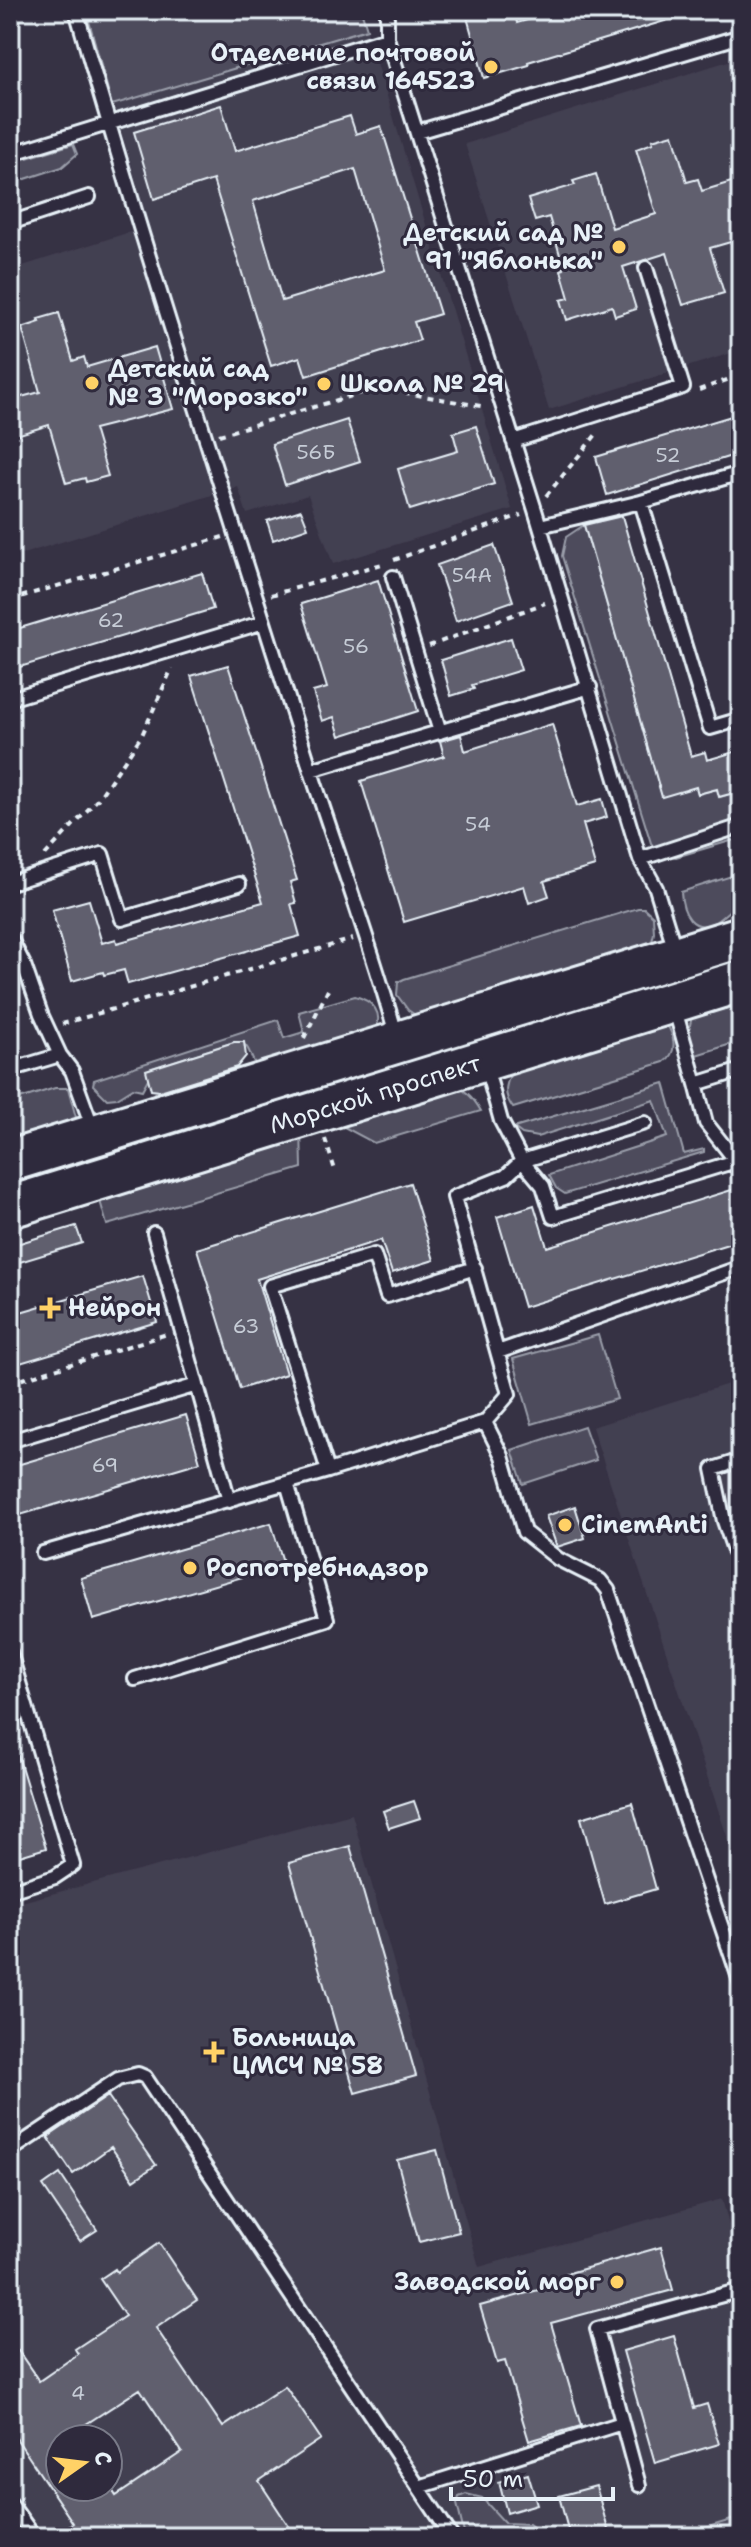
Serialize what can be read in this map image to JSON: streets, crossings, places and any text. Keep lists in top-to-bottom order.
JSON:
{
  "streets": {
    "main road": ["Морской проспект"]
  },
  "places": {
    "other": [
      "Отделение почтовой связи 164523",
      "Детский сад № 91 \"Яблонька\"",
      "Детский сад № 3 \"Морозко\"",
      "Школа № 29",
      "CinemAnti",
      "Роспотребнадзор",
      "Заводской морг"
    ],
    "health": ["Нейрон", "Больница ЦМСЧ № 58"]
  },
  "house_numbers": [
    "56Б",
    "52",
    "54А",
    "62",
    "56",
    "54",
    "63",
    "69",
    "4"
  ],
  "scale_bar": "50 m",
  "north": "right"
}
